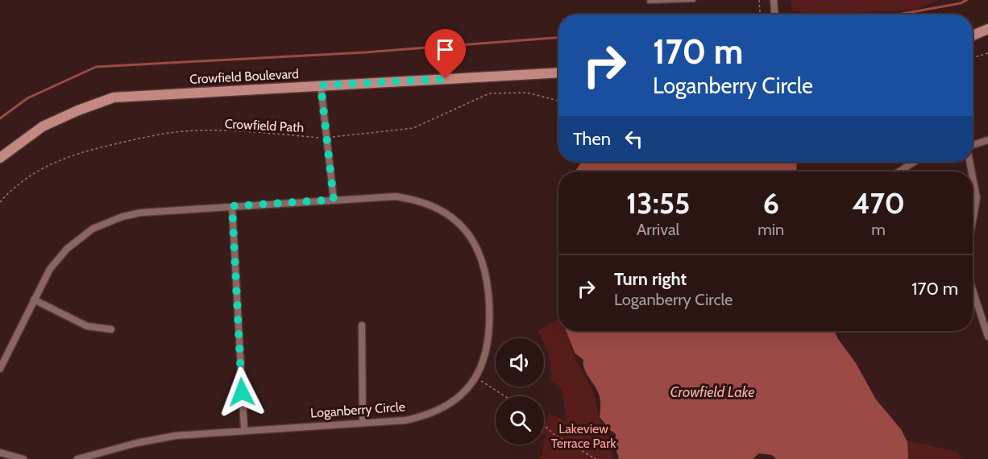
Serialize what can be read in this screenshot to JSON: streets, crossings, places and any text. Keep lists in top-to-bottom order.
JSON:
{
  "streets": {
    "main road": ["Crowfield Boulevard"],
    "street": ["Loganberry Circle"],
    "path": ["Crowfield Path"]
  },
  "water": ["Crowfield Lake"],
  "parks": ["Lakeview Terrace Park"],
  "page": {
    "turn": ["170 m", "Loganberry Circle"],
    "then": "Then",
    "eta": [
      "13:55",
      "Arrival",
      "6",
      "min",
      "470",
      "m"
    ],
    "list": [
      {
        "name": "Turn right",
        "note": "Loganberry Circle",
        "value": "170 m"
      }
    ]
  }
}
